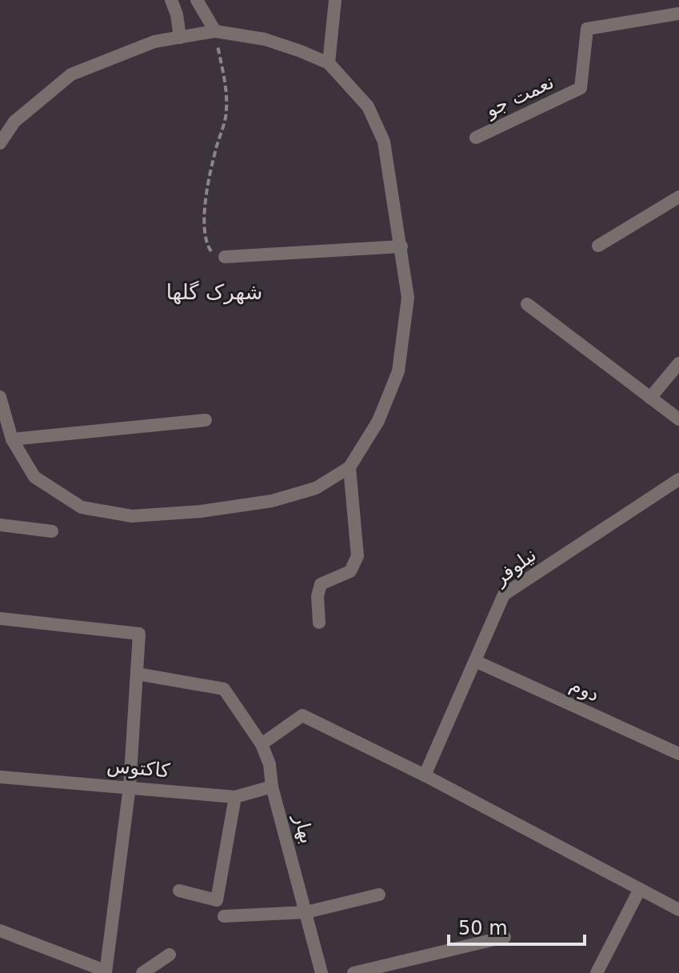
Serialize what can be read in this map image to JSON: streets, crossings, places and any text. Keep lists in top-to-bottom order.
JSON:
{
  "streets": {
    "street": [
      "نعمت جو",
      "نیلوفر",
      "دوم",
      "کاکتوس",
      "بهار"
    ]
  },
  "crossings": [
    ["نیلوفر", "دوم"],
    ["کاکتوس", "بهار"]
  ],
  "districts": ["شهرک گلها"],
  "scale_bar": "50 m"
}
